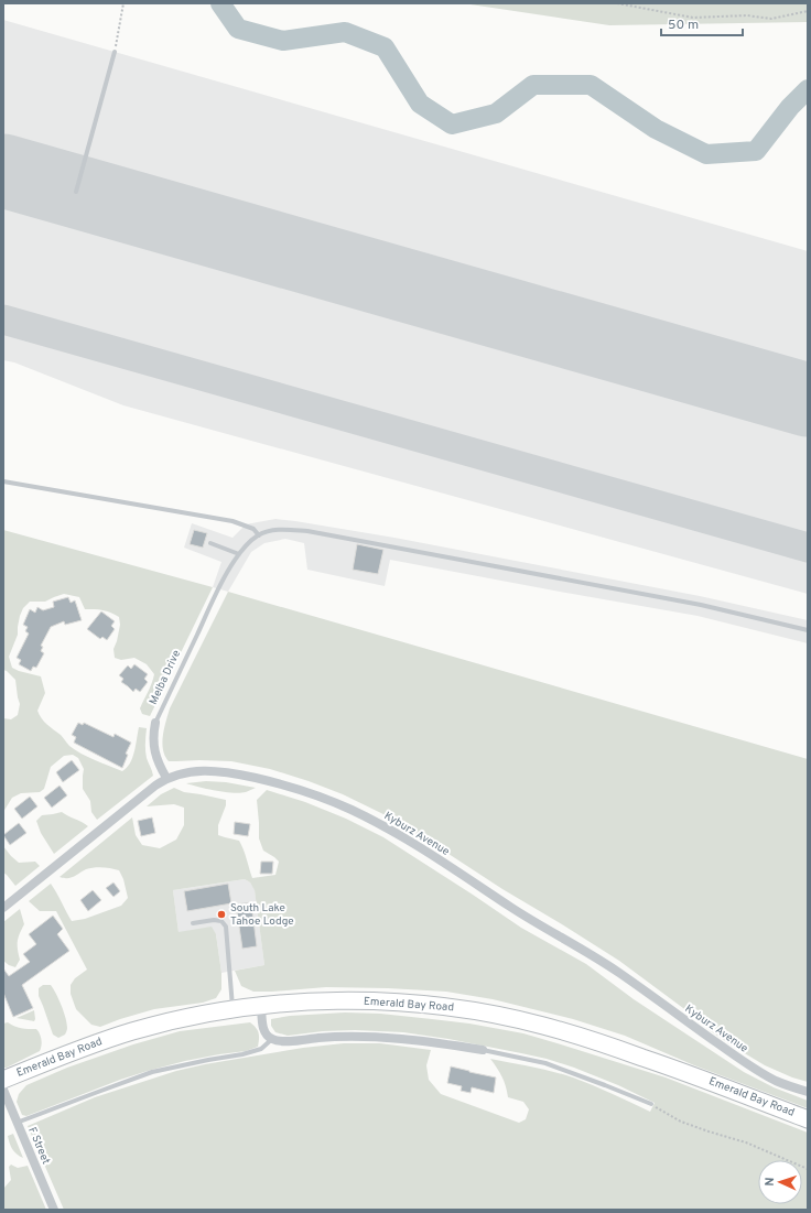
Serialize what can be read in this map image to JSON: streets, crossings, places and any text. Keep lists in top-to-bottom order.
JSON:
{
  "streets": {
    "highway": ["Emerald Bay Road"],
    "street": ["Melba Drive", "Kyburz Avenue", "F Street"]
  },
  "crossings": [
    ["Melba Drive", "Kyburz Avenue"]
  ],
  "places": ["South Lake Tahoe Lodge"],
  "scale_bar": "50 m",
  "north": "left"
}
